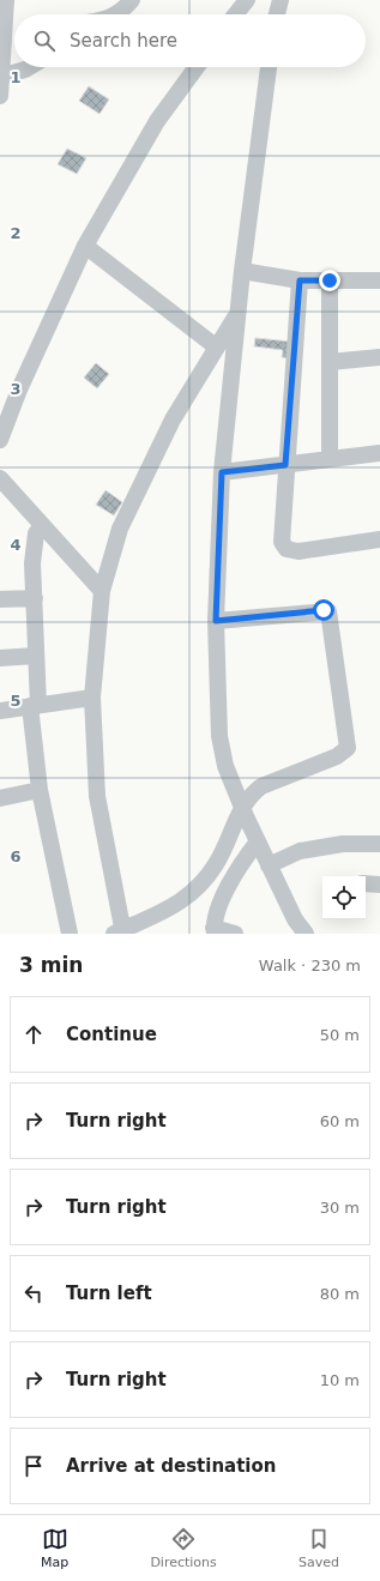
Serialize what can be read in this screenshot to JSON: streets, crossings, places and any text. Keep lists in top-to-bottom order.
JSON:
{
  "page": {
    "search": "Search here",
    "heading": ["3 min", "Walk · 230 m"],
    "list": [
      ["Continue", "50 m"],
      ["Turn right", "60 m"],
      ["Turn right", "30 m"],
      ["Turn left", "80 m"],
      ["Turn right", "10 m"],
      "Arrive at destination"
    ],
    "nav": ["Map", "Directions", "Saved"]
  },
  "grid": {
    "rows": [
      "1",
      "2",
      "3",
      "4",
      "5",
      "6"
    ]
  }
}
